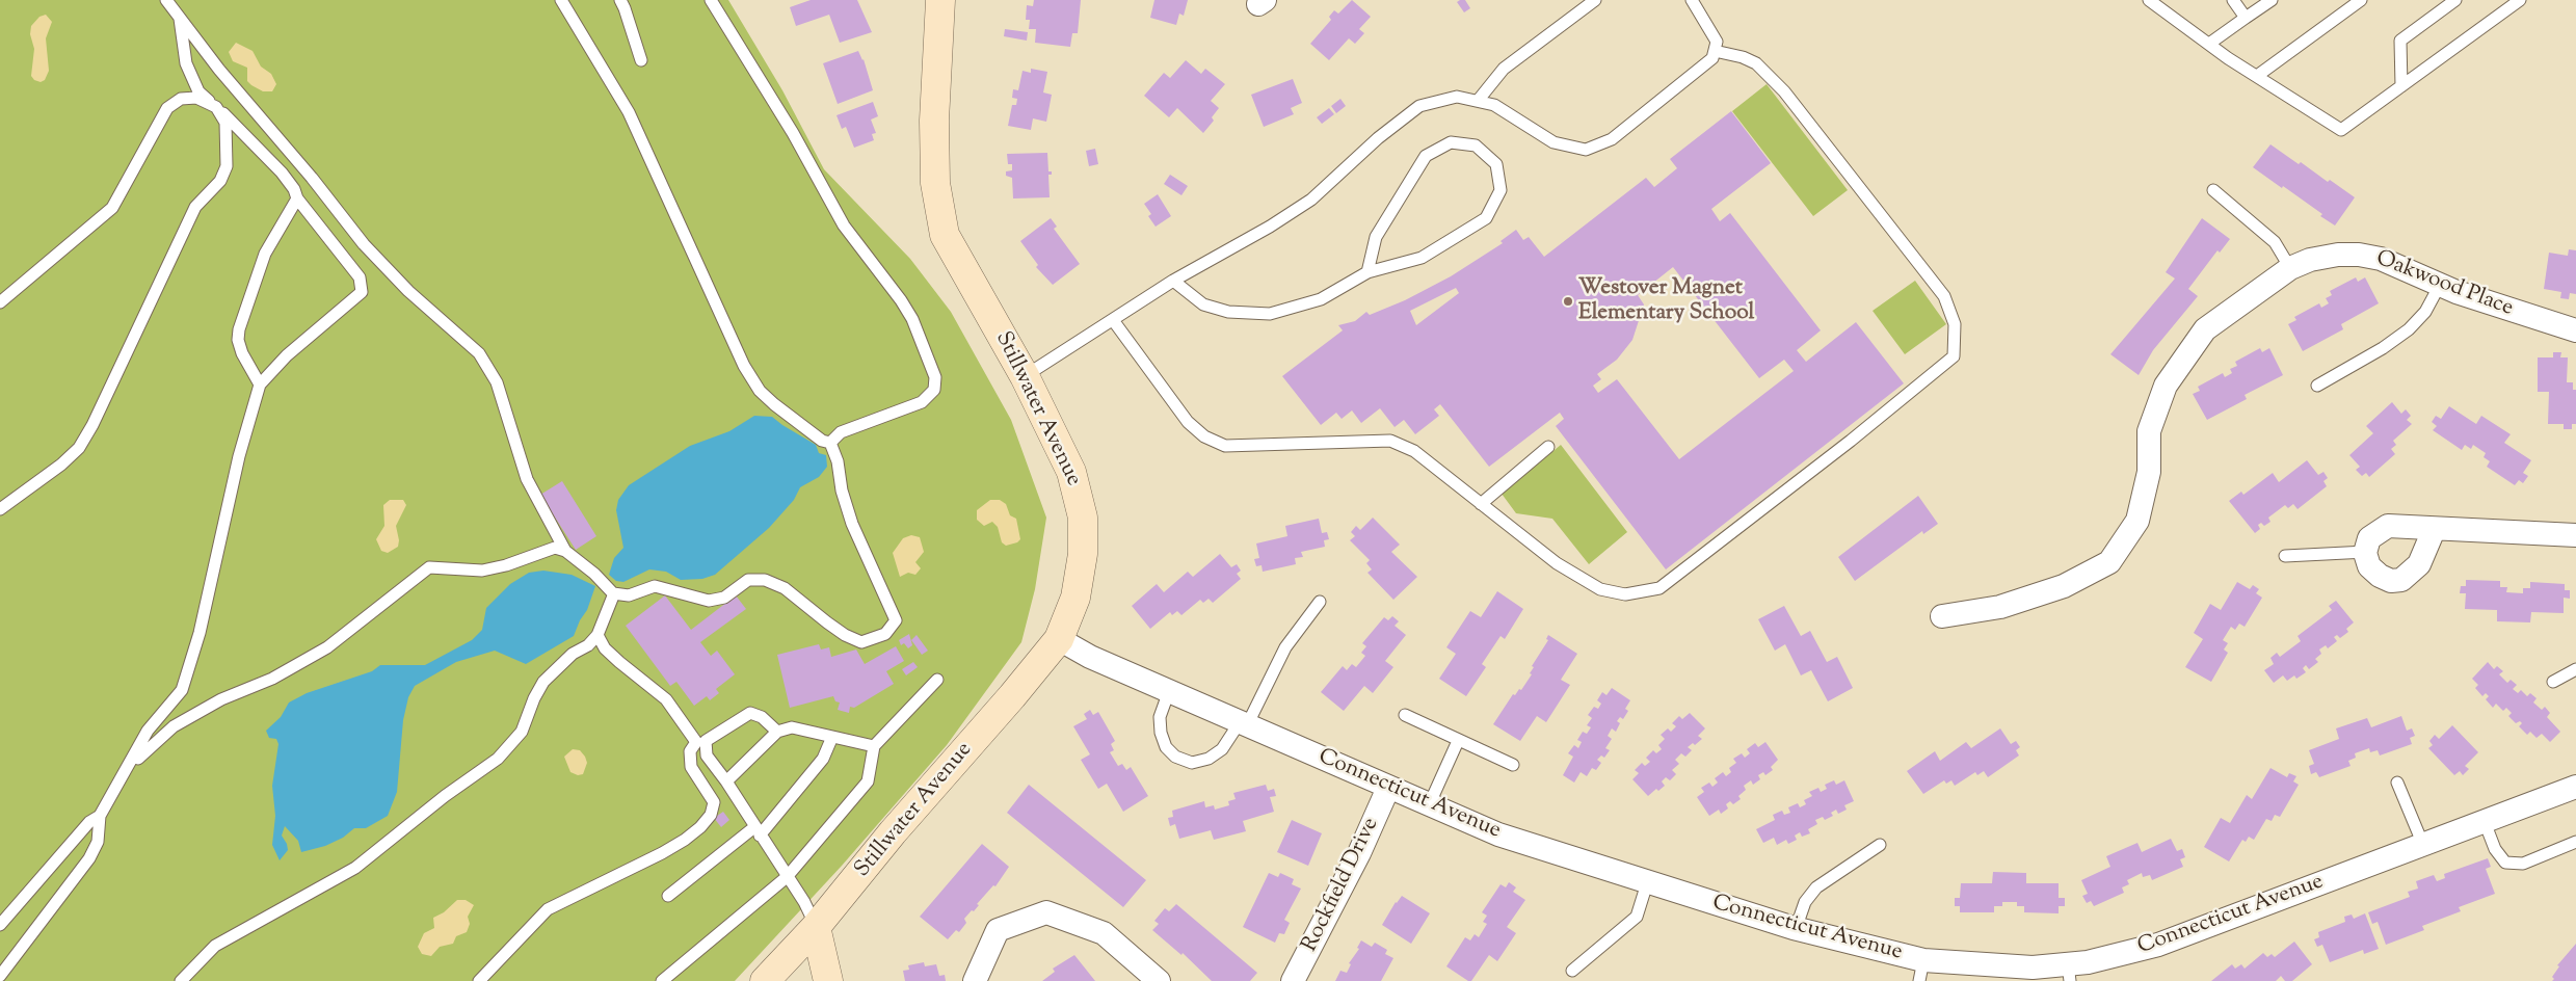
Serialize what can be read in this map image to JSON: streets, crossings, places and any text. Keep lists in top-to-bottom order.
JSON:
{
  "streets": {
    "main road": ["Stillwater Avenue"],
    "street": ["Oakwood Place", "Connecticut Avenue", "Rockfield Drive"]
  },
  "crossings": [
    ["Stillwater Avenue", "Connecticut Avenue"],
    ["Connecticut Avenue", "Rockfield Drive"]
  ],
  "places": ["Westover Magnet Elementary School"]
}
